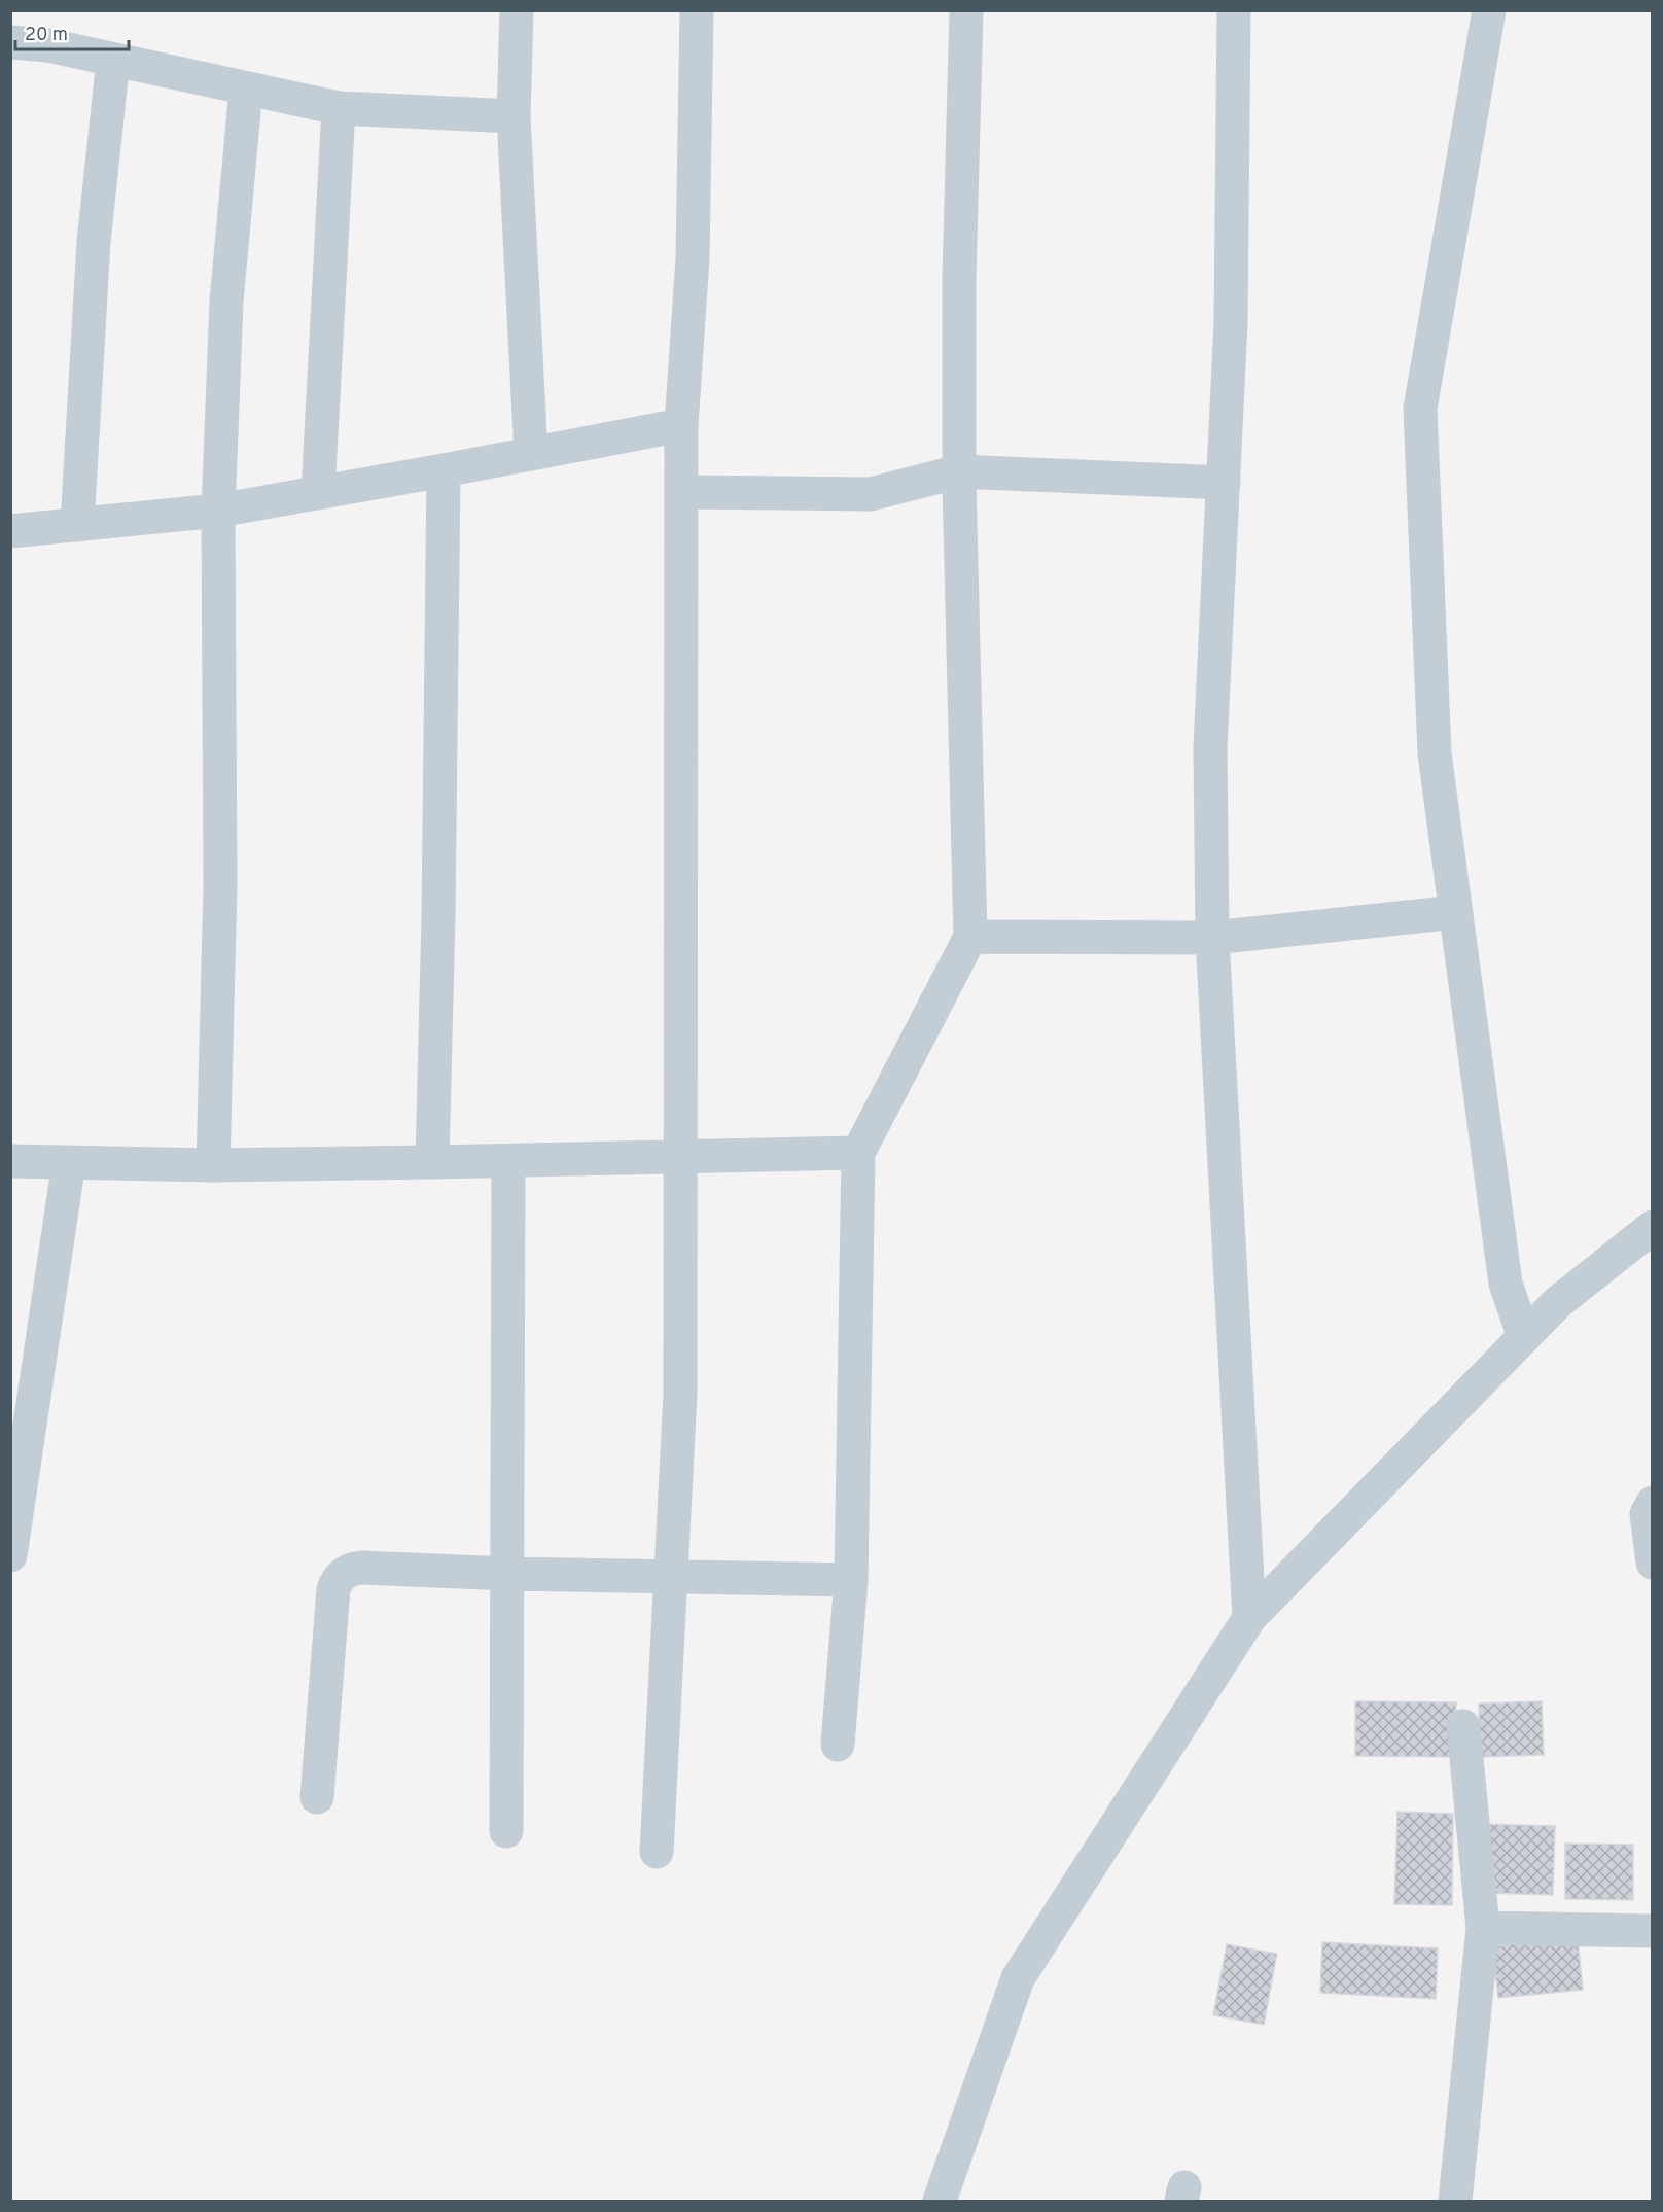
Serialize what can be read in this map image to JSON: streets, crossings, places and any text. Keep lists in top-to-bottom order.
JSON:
{
  "scale_bar": "20 m"
}
